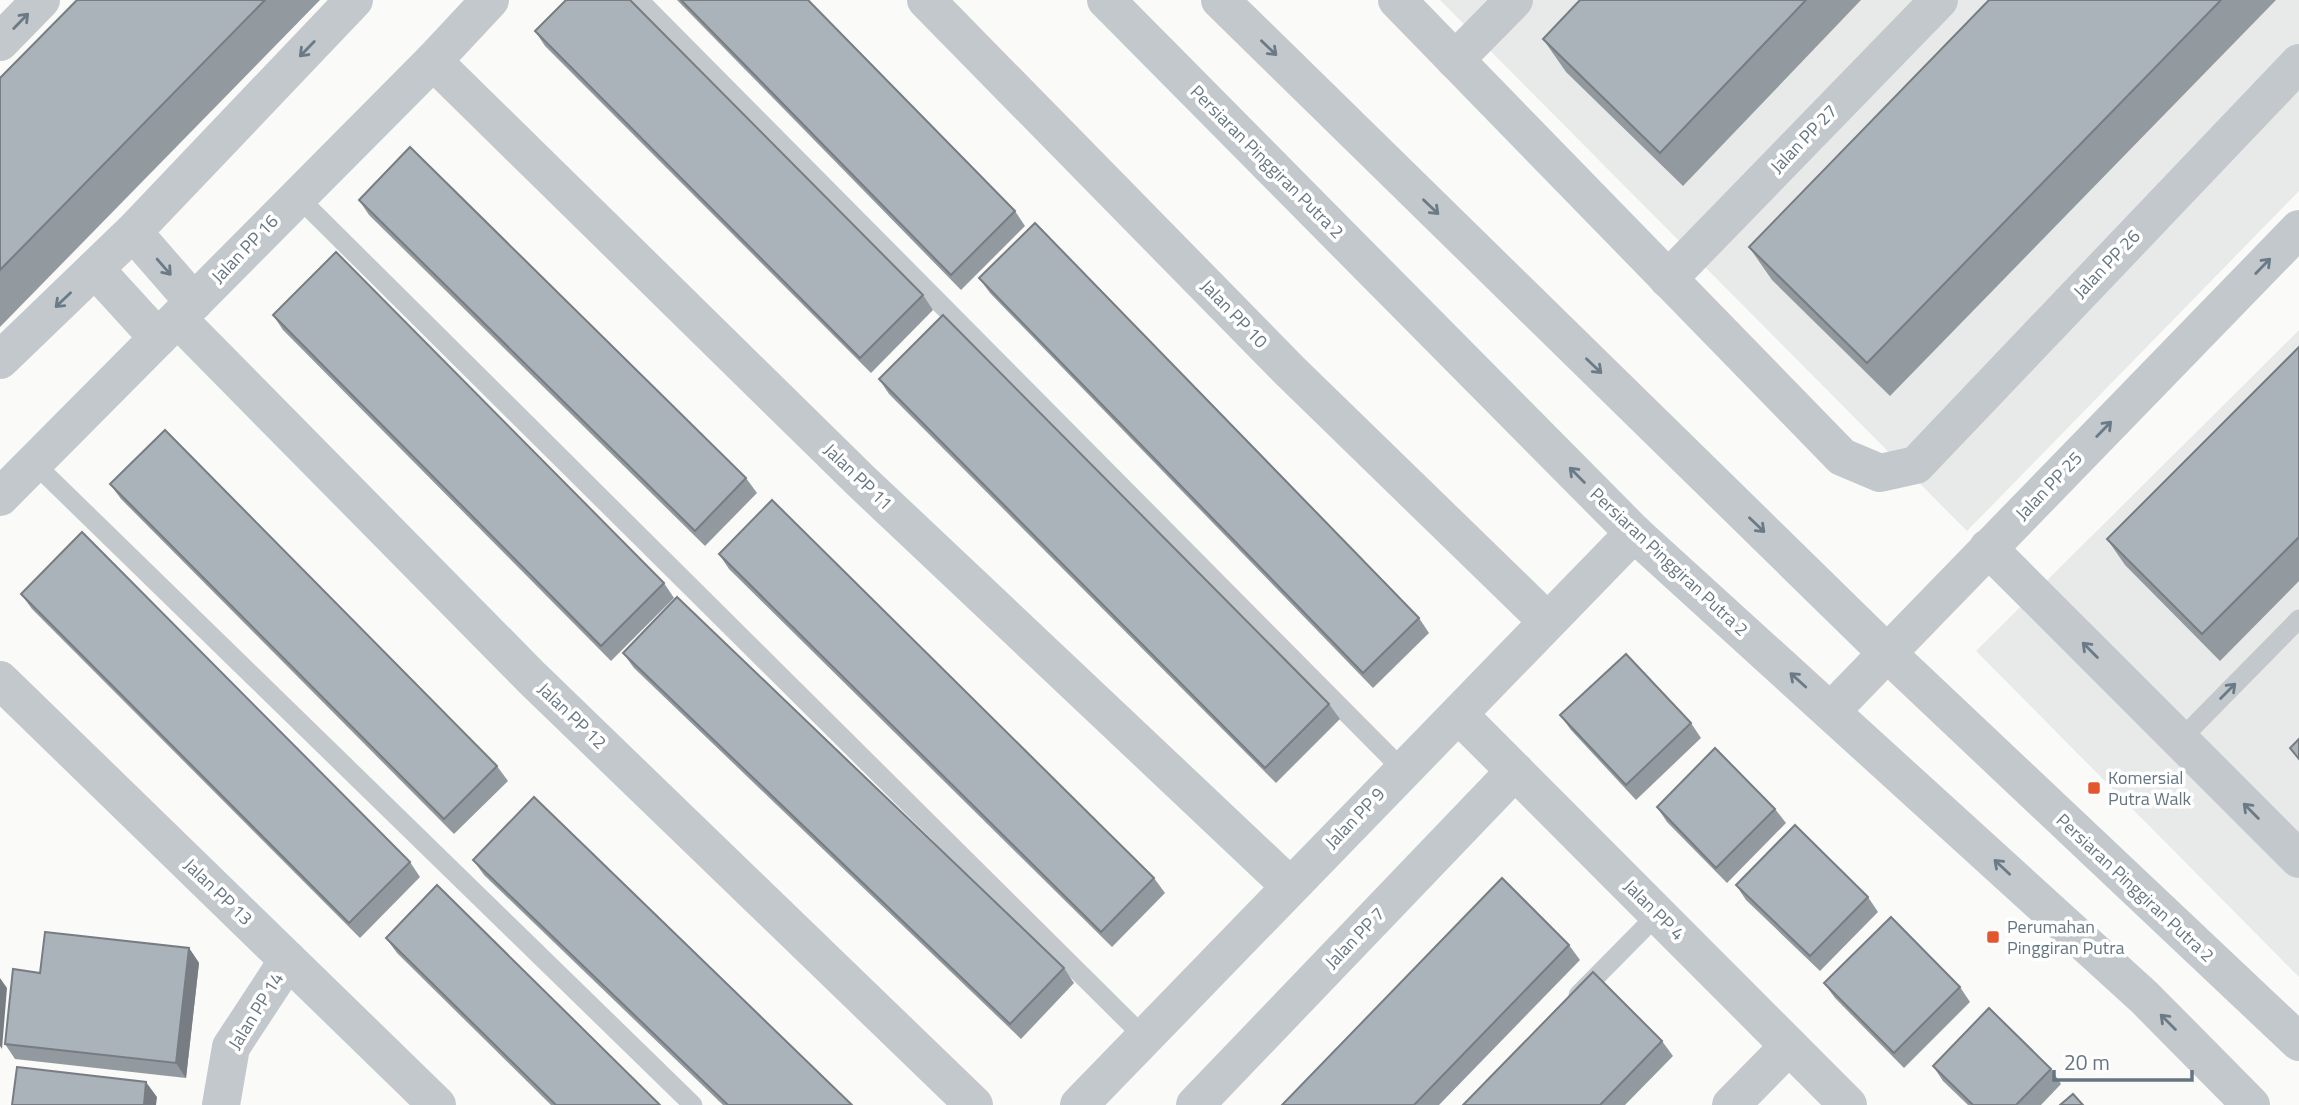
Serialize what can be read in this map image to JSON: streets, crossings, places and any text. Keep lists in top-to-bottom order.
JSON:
{
  "streets": {
    "street": [
      "Jalan PP 27",
      "Persiaran Pinggiran Putra 2",
      "Jalan PP 16",
      "Jalan PP 26",
      "Jalan PP 10",
      "Jalan PP 11",
      "Jalan PP 25",
      "Jalan PP 12",
      "Jalan PP 9",
      "Jalan PP 13",
      "Jalan PP 4",
      "Jalan PP 7",
      "Jalan PP 14"
    ]
  },
  "crossings": [
    ["Jalan PP 27", "Jalan PP 26"],
    ["Persiaran Pinggiran Putra 2", "Jalan PP 25"],
    ["Persiaran Pinggiran Putra 2", "Jalan PP 9"],
    ["Jalan PP 16", "Jalan PP 11"],
    ["Jalan PP 16", "Jalan PP 12"],
    ["Jalan PP 10", "Jalan PP 9"],
    ["Jalan PP 11", "Jalan PP 9"],
    ["Jalan PP 9", "Jalan PP 4"],
    ["Jalan PP 13", "Jalan PP 14"],
    ["Jalan PP 4", "Jalan PP 7"]
  ],
  "one_way": ["Jalan PP 25"],
  "places": {
    "transit": ["Komersial Putra Walk", "Perumahan Pinggiran Putra"]
  },
  "scale_bar": "20 m"
}
